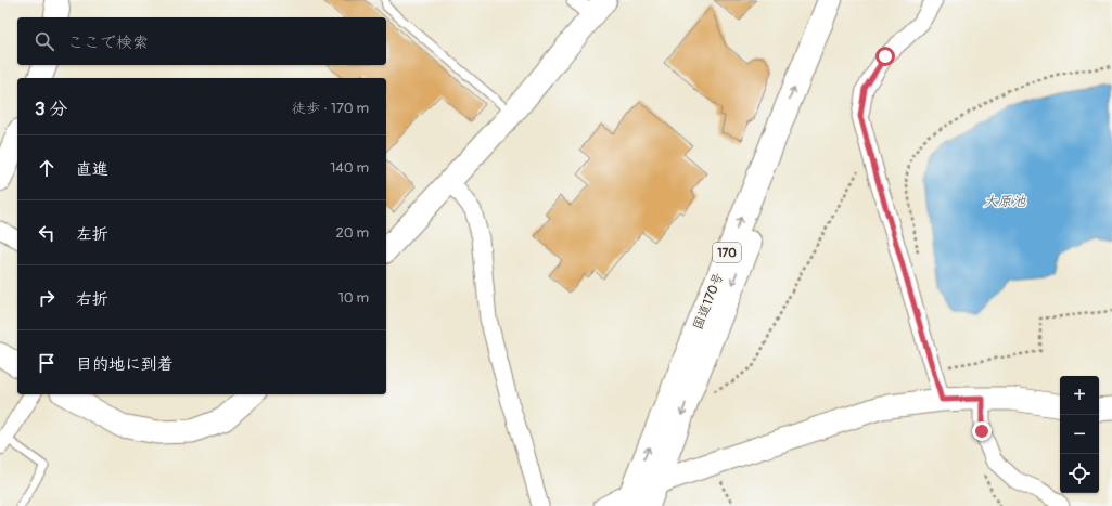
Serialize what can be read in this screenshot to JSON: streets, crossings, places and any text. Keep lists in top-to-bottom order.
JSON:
{
  "streets": {
    "highway": ["170", "国道170号"]
  },
  "water": ["大原池"],
  "page": {
    "search": "ここで検索",
    "heading": ["3 分", "徒歩 · 170 m"],
    "list": [
      ["直進", "140 m"],
      ["左折", "20 m"],
      ["右折", "10 m"],
      "目的地に到着"
    ],
    "map_buttons": ["+", "−"]
  }
}
